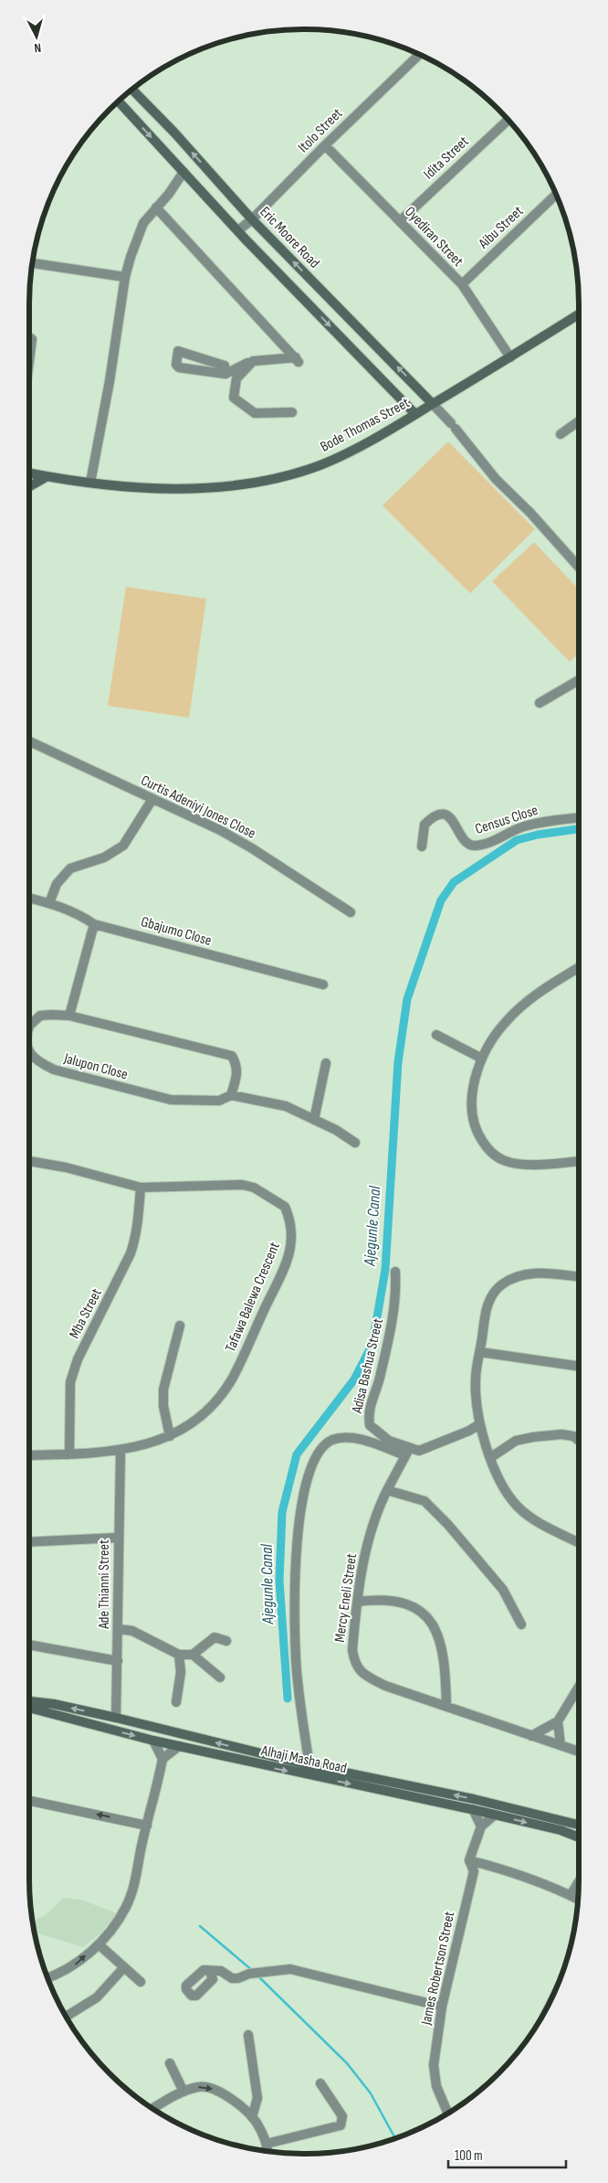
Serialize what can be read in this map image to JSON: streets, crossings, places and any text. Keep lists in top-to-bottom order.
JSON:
{
  "streets": {
    "street": [
      "Itolo Street",
      "Idita Street",
      "Aibu Street",
      "Oyediran Street",
      "Eric Moore Road",
      "Bode Thomas Street",
      "Curtis Adeniyi Jones Close",
      "Census Close",
      "Gbajumo Close",
      "Jalupon Close",
      "Tafawa Balewa Crescent",
      "Mba Street",
      "Adisa Bashua Street",
      "Ade Thianni Street",
      "Mercy Eneli Street",
      "Alhaji Masha Road",
      "James Robertson Street"
    ]
  },
  "crossings": [
    ["Itolo Street", "Oyediran Street"],
    ["Itolo Street", "Eric Moore Road"],
    ["Idita Street", "Oyediran Street"],
    ["Aibu Street", "Oyediran Street"],
    ["Oyediran Street", "Bode Thomas Street"],
    ["Eric Moore Road", "Bode Thomas Street"],
    ["Tafawa Balewa Crescent", "Mba Street"],
    ["Tafawa Balewa Crescent", "Ade Thianni Street"],
    ["Adisa Bashua Street", "Mercy Eneli Street"],
    ["Ade Thianni Street", "Alhaji Masha Road"]
  ],
  "water": ["Ajegunle Canal"],
  "scale_bar": "100 m",
  "north": "bottom"
}
